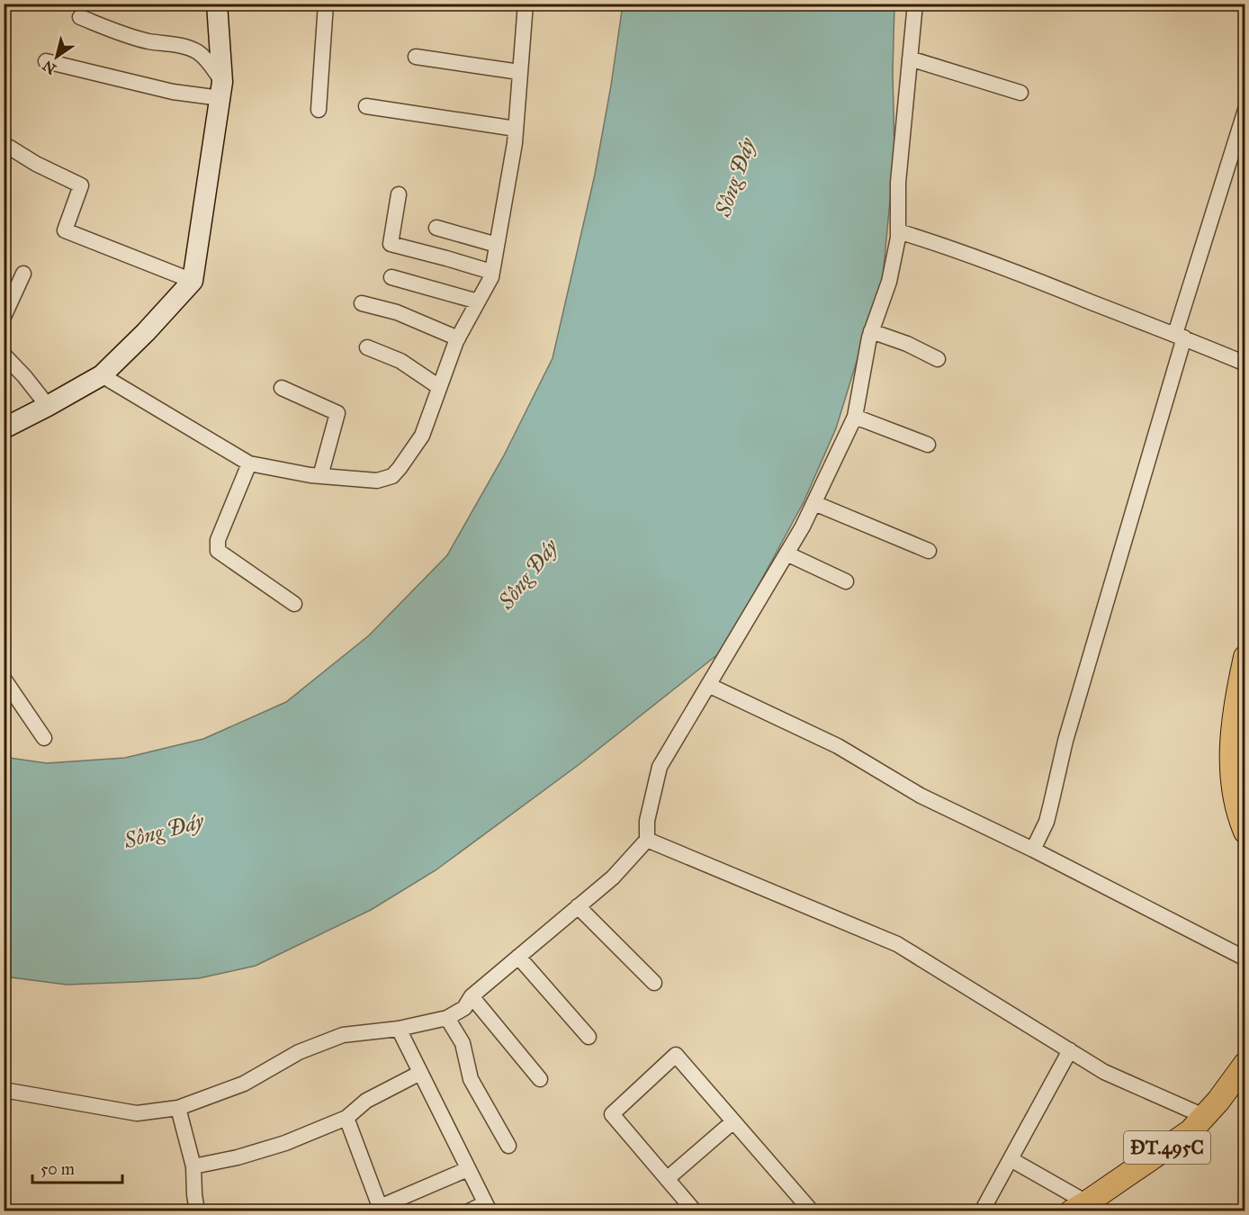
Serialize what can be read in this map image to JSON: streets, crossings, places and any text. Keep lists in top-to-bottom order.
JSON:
{
  "streets": {
    "main road": ["ĐT.495C"]
  },
  "water": ["Sông Đáy"],
  "scale_bar": "50 m",
  "north": "bottom left"
}
